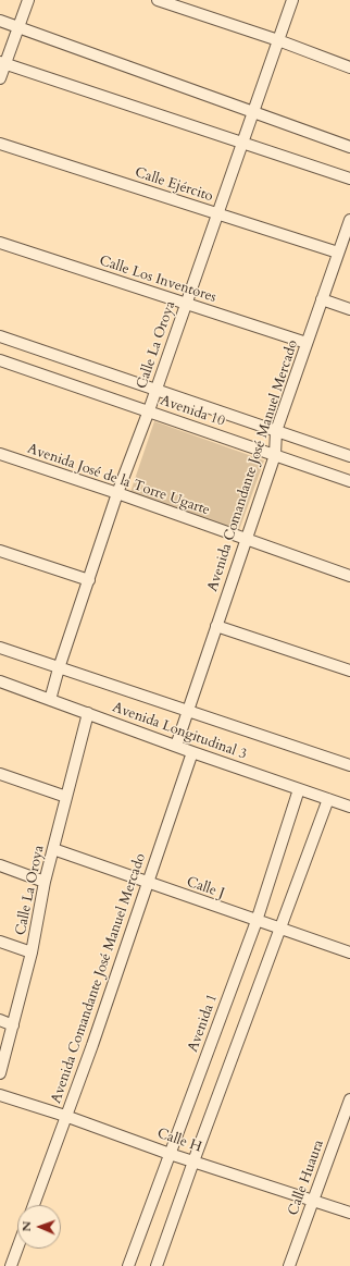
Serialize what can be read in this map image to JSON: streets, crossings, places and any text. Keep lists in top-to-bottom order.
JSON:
{
  "streets": {
    "street": [
      "Calle Ejército",
      "Calle Los Inventores",
      "Calle La Oroya",
      "Avenida 10",
      "Avenida Comandante José Manuel Mercado",
      "Avenida José de la Torre Ugarte",
      "Avenida Longitudinal 3",
      "Calle J",
      "Avenida 1",
      "Calle H",
      "Calle Huaura"
    ]
  },
  "crossings": [
    ["Calle Ejército", "Calle La Oroya"],
    ["Calle Ejército", "Avenida Comandante José Manuel Mercado"],
    ["Calle Los Inventores", "Calle La Oroya"],
    ["Calle Los Inventores", "Avenida Comandante José Manuel Mercado"],
    ["Calle La Oroya", "Avenida 10"],
    ["Calle La Oroya", "Avenida José de la Torre Ugarte"],
    ["Calle La Oroya", "Avenida Longitudinal 3"],
    ["Calle La Oroya", "Calle J"],
    ["Avenida 10", "Avenida Comandante José Manuel Mercado"],
    ["Avenida Comandante José Manuel Mercado", "Avenida José de la Torre Ugarte"],
    ["Avenida Comandante José Manuel Mercado", "Avenida Longitudinal 3"],
    ["Avenida Comandante José Manuel Mercado", "Calle J"],
    ["Avenida Comandante José Manuel Mercado", "Calle H"],
    ["Avenida Longitudinal 3", "Avenida 1"],
    ["Calle J", "Avenida 1"],
    ["Avenida 1", "Calle H"],
    ["Calle H", "Calle Huaura"]
  ],
  "north": "left"
}
